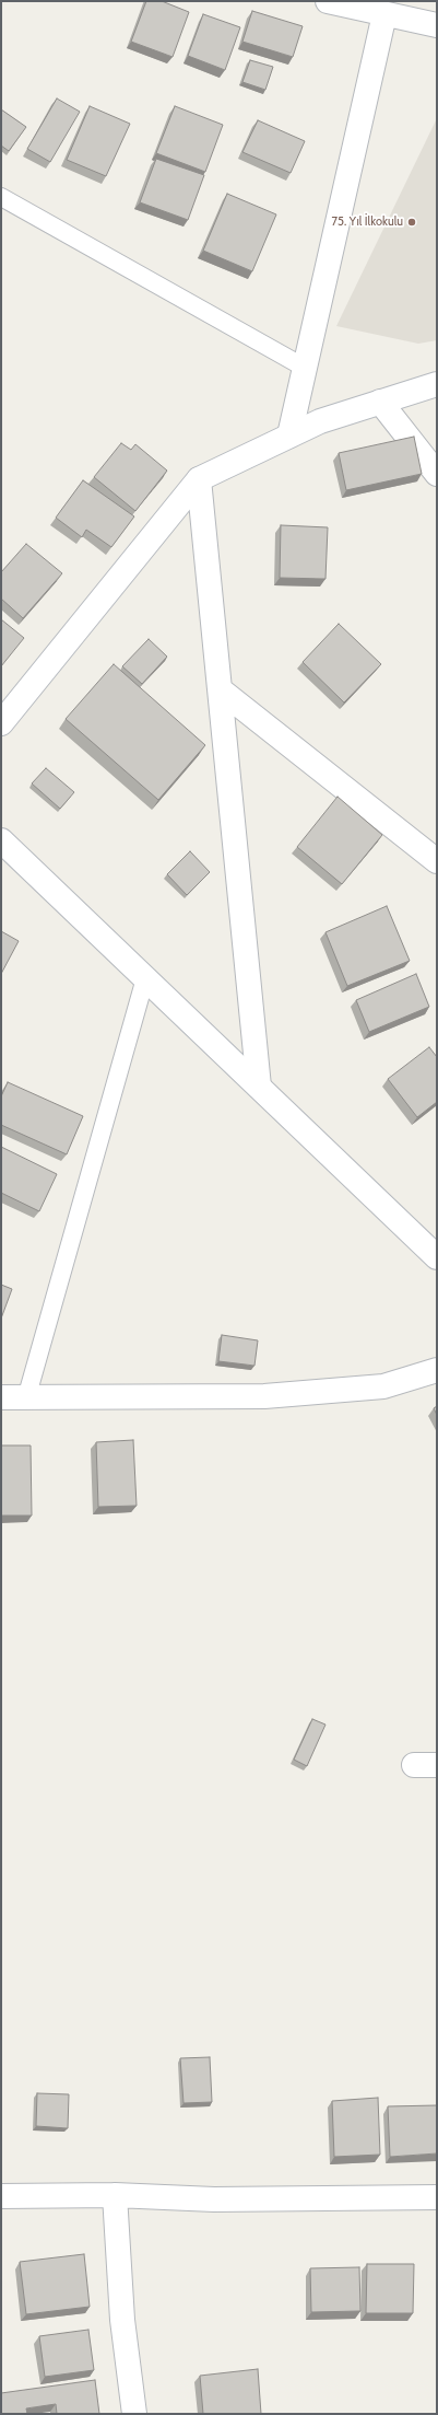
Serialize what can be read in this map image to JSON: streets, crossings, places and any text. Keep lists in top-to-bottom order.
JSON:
{
  "places": ["75. Yıl İlkokulu"]
}
